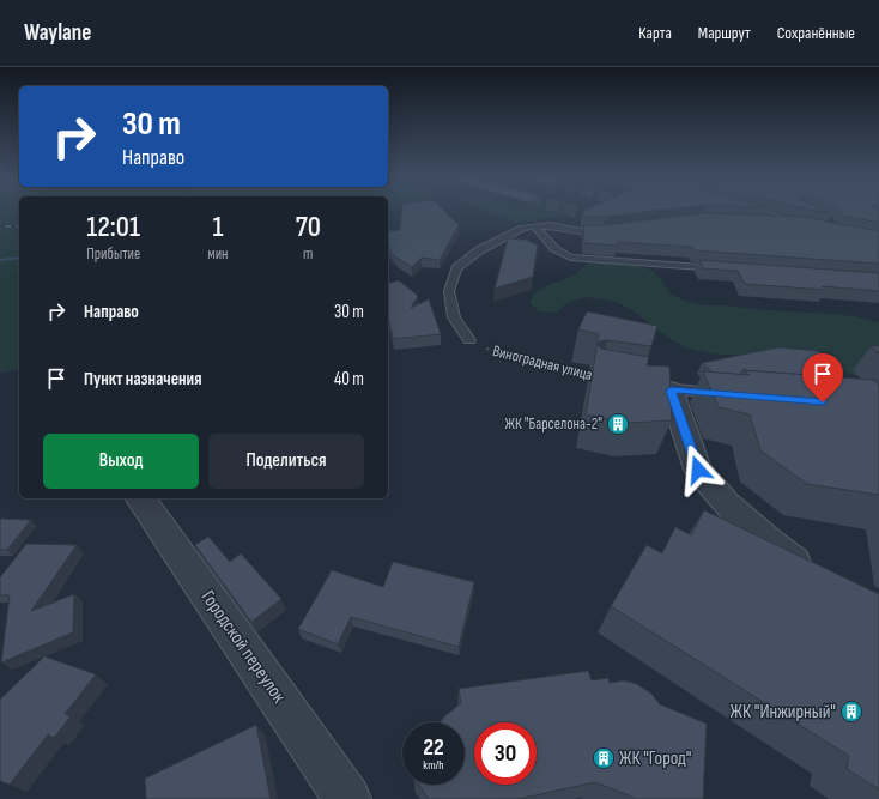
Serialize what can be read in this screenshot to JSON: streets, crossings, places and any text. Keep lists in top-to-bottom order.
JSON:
{
  "streets": {
    "street": ["Городской переулок"],
    "path": ["Виноградная улица"]
  },
  "places": {
    "building": ["ЖК \"Барселона-2\"", "ЖК \"Инжирный\"", "ЖК \"Город\""]
  },
  "page": {
    "header": "Waylane",
    "nav": ["Карта", "Маршрут", "Сохранённые"],
    "turn": ["30 m", "Направо"],
    "eta": [
      "12:01",
      "Прибытие",
      "1",
      "мин",
      "70",
      "m"
    ],
    "list": [
      {
        "name": "Направо",
        "value": "30 m"
      },
      {
        "name": "Пункт назначения",
        "value": "40 m"
      }
    ],
    "buttons": ["Выход", "Поделиться"],
    "speed": "22 km/h",
    "limit": "30"
  }
}
